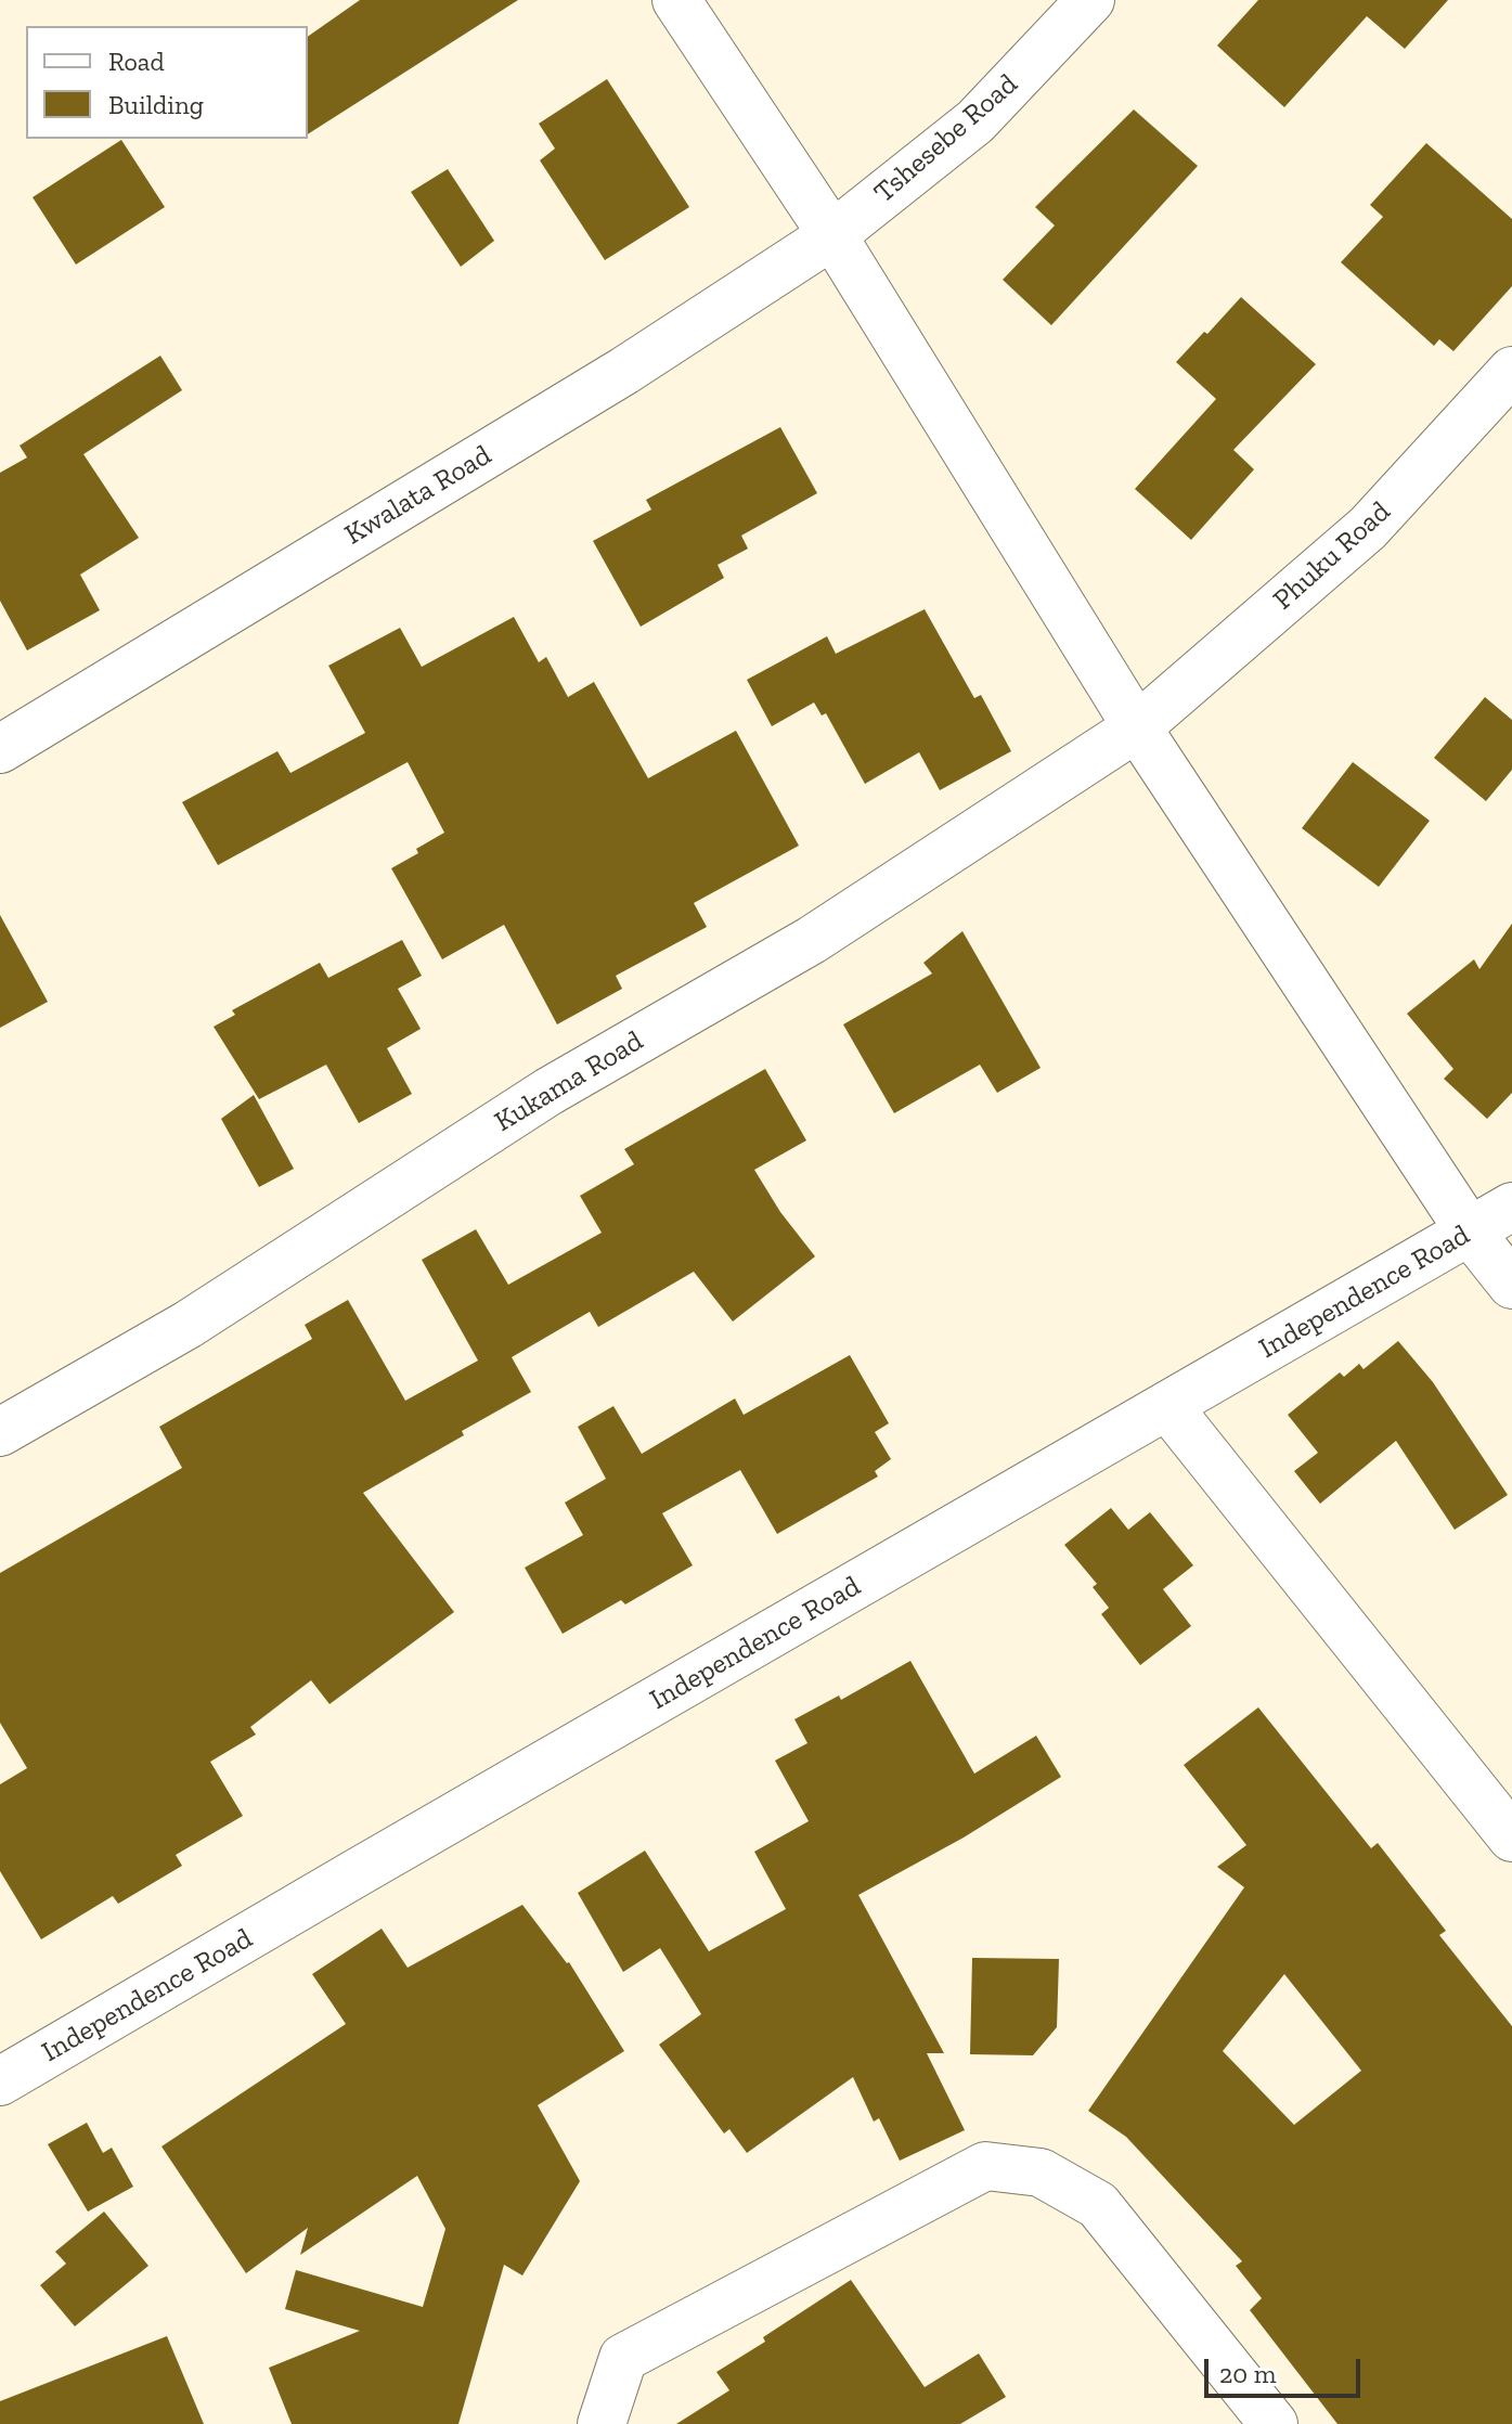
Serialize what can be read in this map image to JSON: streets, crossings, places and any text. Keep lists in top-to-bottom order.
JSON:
{
  "streets": {
    "street": [
      "Tshesebe Road",
      "Kwalata Road",
      "Phuku Road",
      "Kukama Road",
      "Independence Road"
    ]
  },
  "crossings": [
    ["Tshesebe Road", "Kwalata Road"],
    ["Phuku Road", "Kukama Road"]
  ],
  "legend": ["Road", "Building"],
  "scale_bar": "20 m"
}
